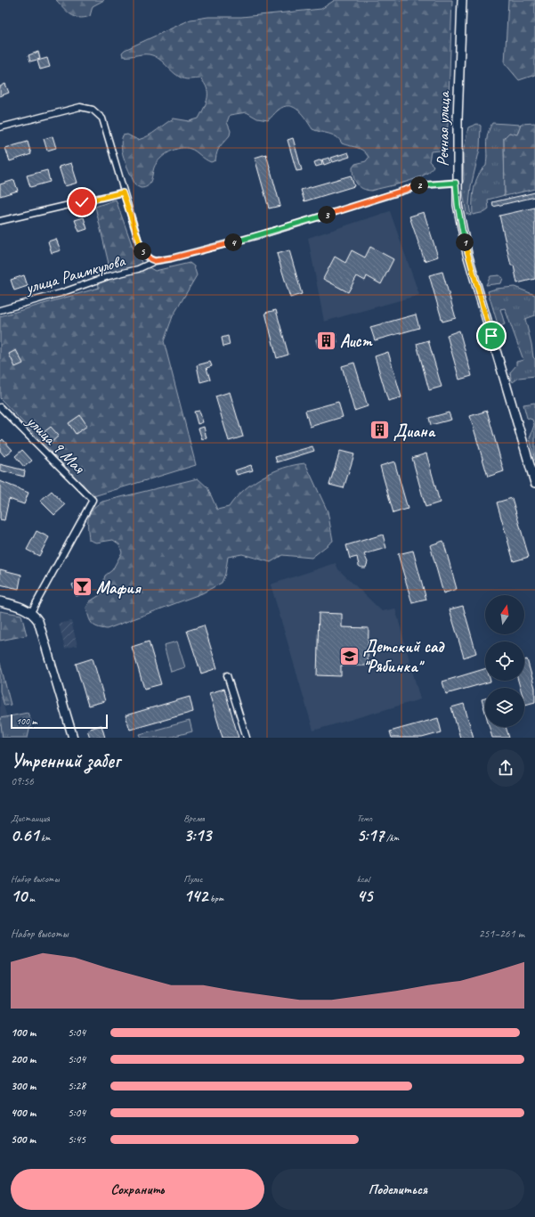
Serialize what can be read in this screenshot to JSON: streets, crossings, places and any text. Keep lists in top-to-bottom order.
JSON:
{
  "streets": {
    "street": ["Речная улица", "улица Раимкулова", "улица 9 Мая"]
  },
  "crossings": [
    ["Речная улица", "улица Раимкулова"]
  ],
  "places": {
    "building": ["Аист", "Диана"],
    "bar": ["Мафия"],
    "school or university": ["Детский сад \"Рябинка\""]
  },
  "scale_bar": "100 m",
  "north": "top",
  "page": {
    "pins": [
      "2",
      "3",
      "1",
      "4",
      "5"
    ],
    "scale": "100 m",
    "heading": ["Утренний забег", "09:56"],
    "stats": [
      ["Дистанция", "0.61 km"],
      ["Время", "3:13"],
      ["Темп", "5:17 /km"],
      ["Набор высоты", "10 m"],
      ["Пульс", "142 bpm"],
      ["kcal", "45"]
    ],
    "chart": ["Набор высоты", "251–261 m"],
    "list": [
      {
        "name": "100 m",
        "note": "5:04"
      },
      {
        "name": "200 m",
        "note": "5:04"
      },
      {
        "name": "300 m",
        "note": "5:28"
      },
      {
        "name": "400 m",
        "note": "5:04"
      },
      {
        "name": "500 m",
        "note": "5:45"
      }
    ],
    "buttons": ["Сохранить", "Поделиться"]
  }
}
